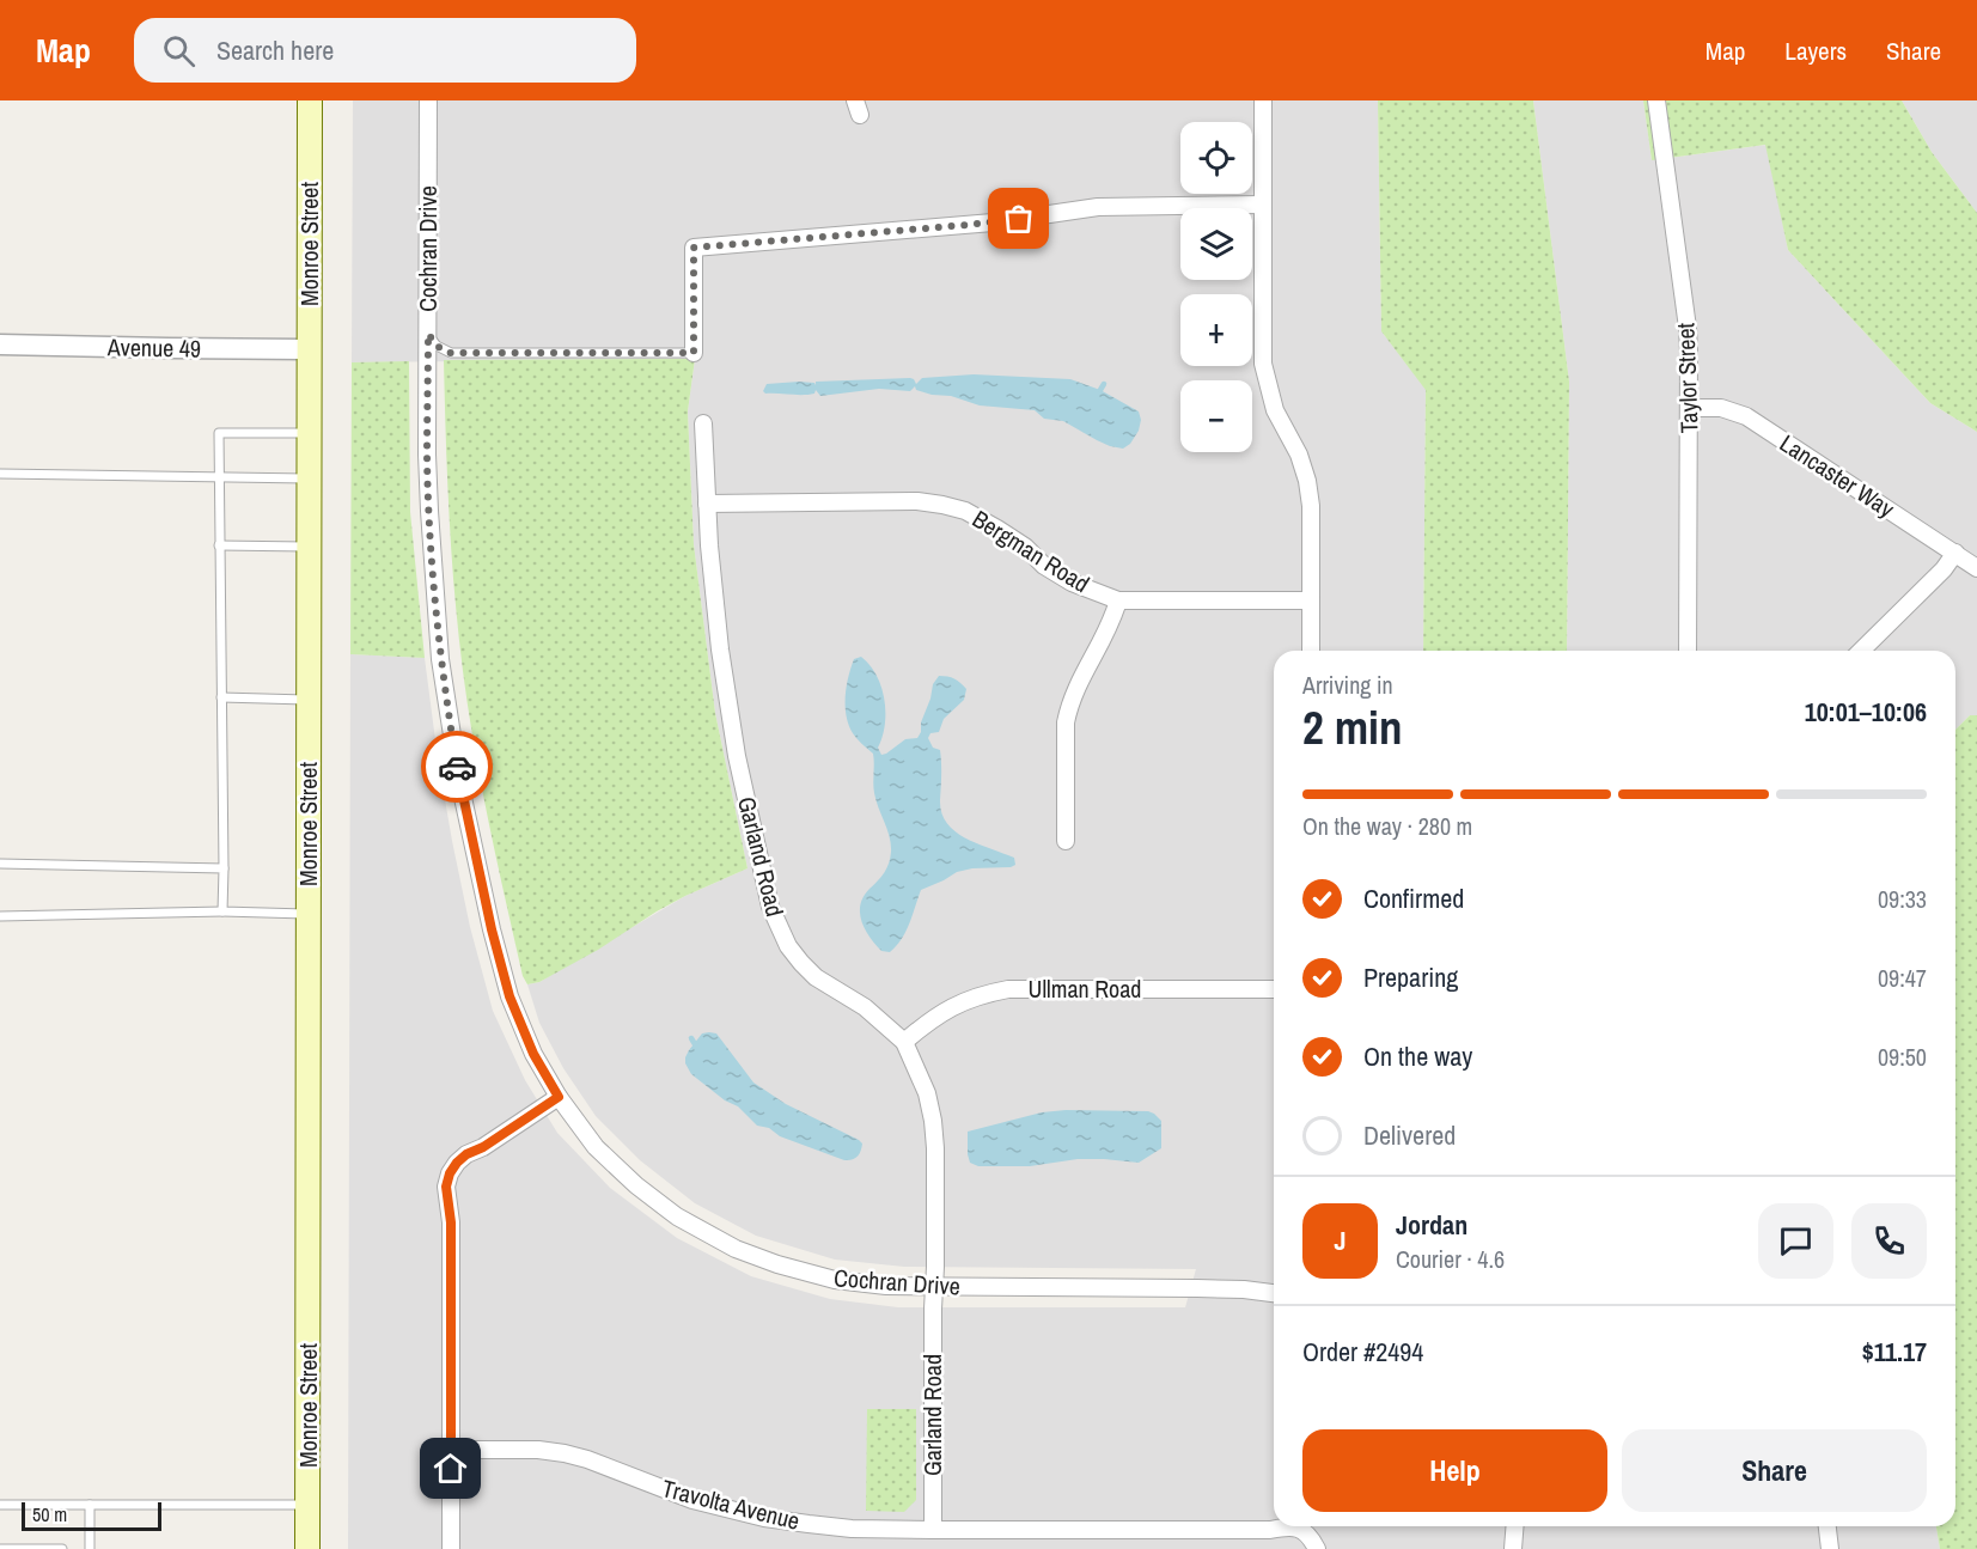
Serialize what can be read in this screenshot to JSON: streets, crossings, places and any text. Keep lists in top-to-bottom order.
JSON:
{
  "streets": {
    "main road": ["Monroe Street"],
    "street": [
      "Cochran Drive",
      "Avenue 49",
      "Taylor Street",
      "Lancaster Way",
      "Bergman Road",
      "Garland Road",
      "Ullman Road",
      "Travolta Avenue"
    ]
  },
  "crossings": [
    ["Monroe Street", "Avenue 49"],
    ["Cochran Drive", "Garland Road"],
    ["Taylor Street", "Lancaster Way"],
    ["Bergman Road", "Garland Road"],
    ["Garland Road", "Ullman Road"],
    ["Garland Road", "Travolta Avenue"]
  ],
  "scale_bar": "50 m",
  "page": {
    "header": "Map",
    "search": "Search here",
    "nav": ["Map", "Layers", "Share"],
    "map_buttons": ["+", "−"],
    "heading": ["2 min", "Arriving in", "10:01–10:06"],
    "panel": [
      "Jordan",
      "Courier · 4.6",
      "Order #2494",
      "$11.17"
    ],
    "bar": "On the way · 280 m",
    "list": [
      ["Confirmed", "09:33"],
      ["Preparing", "09:47"],
      ["On the way", "09:50"],
      "Delivered"
    ],
    "round": "J",
    "buttons": ["Help", "Share"],
    "scale": "50 m"
  }
}
